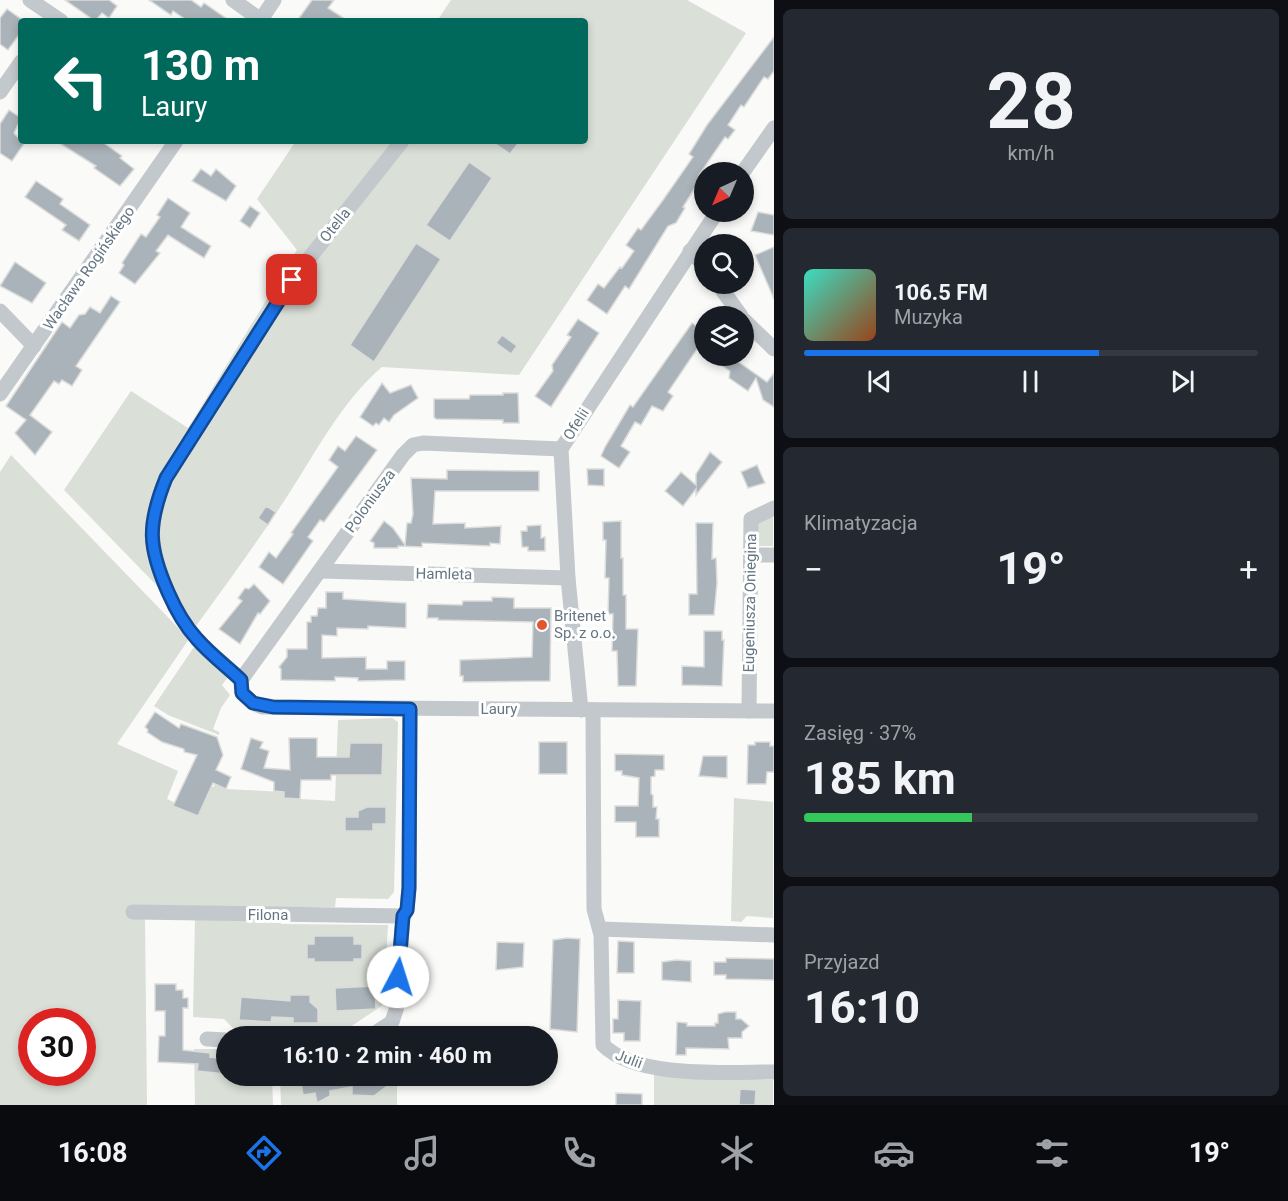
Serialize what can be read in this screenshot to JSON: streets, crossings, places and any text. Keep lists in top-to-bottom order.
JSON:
{
  "streets": {
    "street": [
      "Otella",
      "Wacława Rogińskiego",
      "Ofelii",
      "Poloniusza",
      "Hamleta",
      "Eugeniusza Oniegina",
      "Laury",
      "Filona",
      "Julii"
    ]
  },
  "crossings": [
    ["Otella", "Poloniusza"],
    ["Otella", "Laury"],
    ["Ofelii", "Poloniusza"],
    ["Ofelii", "Hamleta"],
    ["Ofelii", "Laury"],
    ["Ofelii", "Julii"],
    ["Poloniusza", "Hamleta"],
    ["Poloniusza", "Laury"],
    ["Eugeniusza Oniegina", "Laury"],
    ["Laury", "Julii"]
  ],
  "places": ["Britenet Sp. z o.o."],
  "north": "bottom left",
  "page": {
    "tile": [
      ["28", "km/h"],
      "Klimatyzacja",
      ["Zasięg · 37%", "185 km"],
      ["Przyjazd", "16:10"]
    ],
    "turn": ["130 m", "Laury"],
    "song": ["106.5 FM", "Muzyka"],
    "heat": ["−", "19°", "+"],
    "limit": "30",
    "trip": "16:10 · 2 min · 460 m",
    "tabs": ["16:08", "19°"]
  }
}
